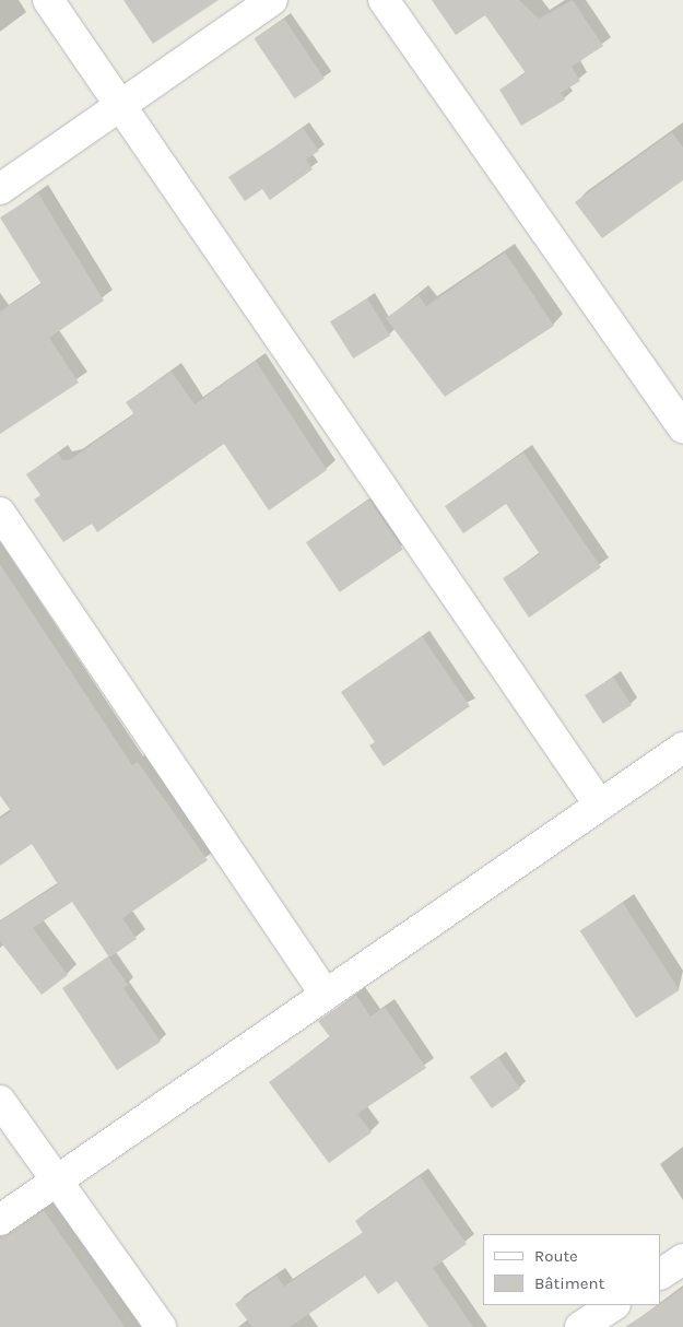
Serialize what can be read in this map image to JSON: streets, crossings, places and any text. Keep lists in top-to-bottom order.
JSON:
{
  "legend": ["Route", "Bâtiment"]
}
